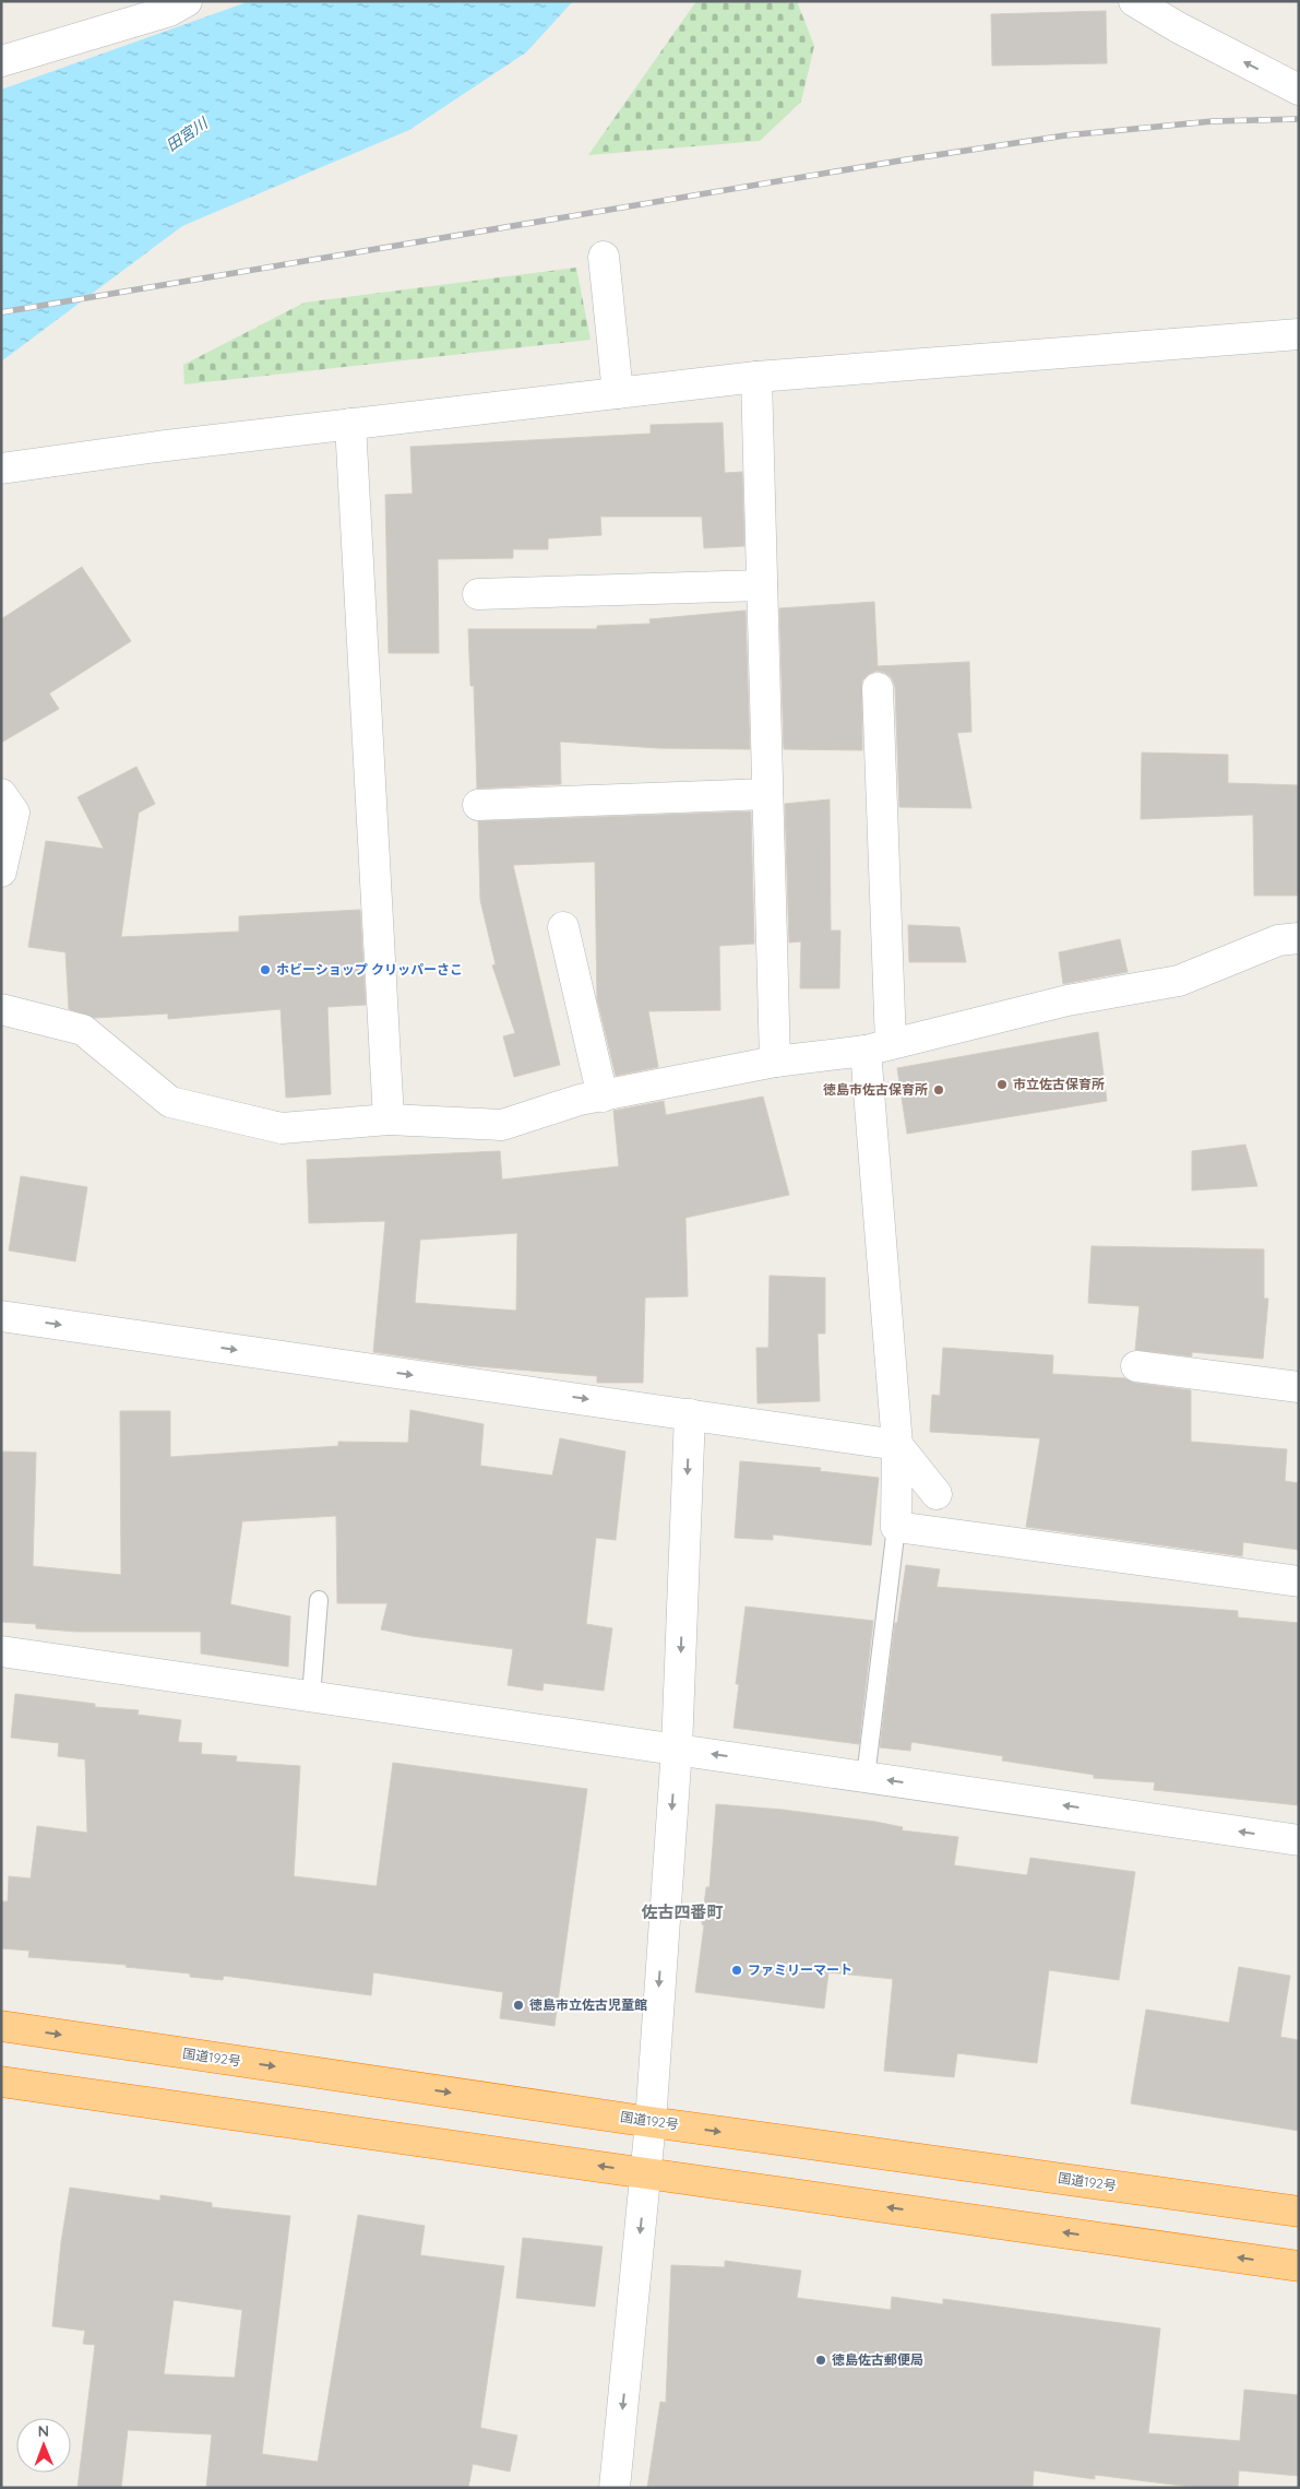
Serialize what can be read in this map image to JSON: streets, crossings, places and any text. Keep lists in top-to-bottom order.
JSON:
{
  "streets": {
    "highway": ["国道192号"]
  },
  "districts": ["佐古四番町"],
  "water": ["田宮川"],
  "places": [
    "ホビーショップ クリッパーさこ",
    "市立佐古保育所",
    "徳島市佐古保育所",
    "ファミリーマート",
    "徳島市立佐古児童館",
    "徳島佐古郵便局"
  ],
  "north": "top"
}
